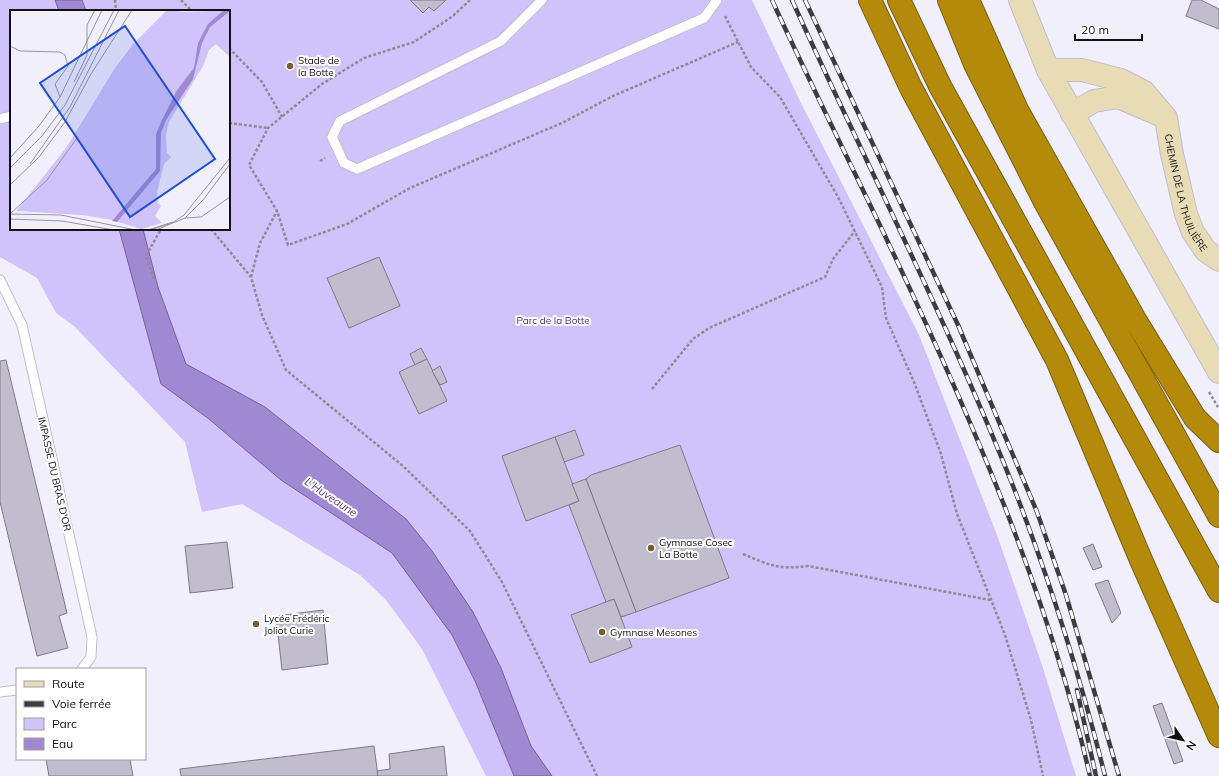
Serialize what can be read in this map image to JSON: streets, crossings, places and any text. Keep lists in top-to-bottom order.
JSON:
{
  "streets": {
    "main road": ["CHEMIN DE LA THUILIÈRE"],
    "lane": ["IMPASSE DU BRAS D'OR"]
  },
  "water": ["L'Huveaune"],
  "parks": ["Parc de la Botte"],
  "places": [
    "Stade de la Botte",
    "Gymnase Cosec La Botte",
    "Lycée Frédéric Joliot Curie",
    "Gymnase Mesones"
  ],
  "legend": [
    "Route",
    "Voie ferrée",
    "Parc",
    "Eau"
  ],
  "scale_bar": "20 m",
  "north": "bottom right"
}
